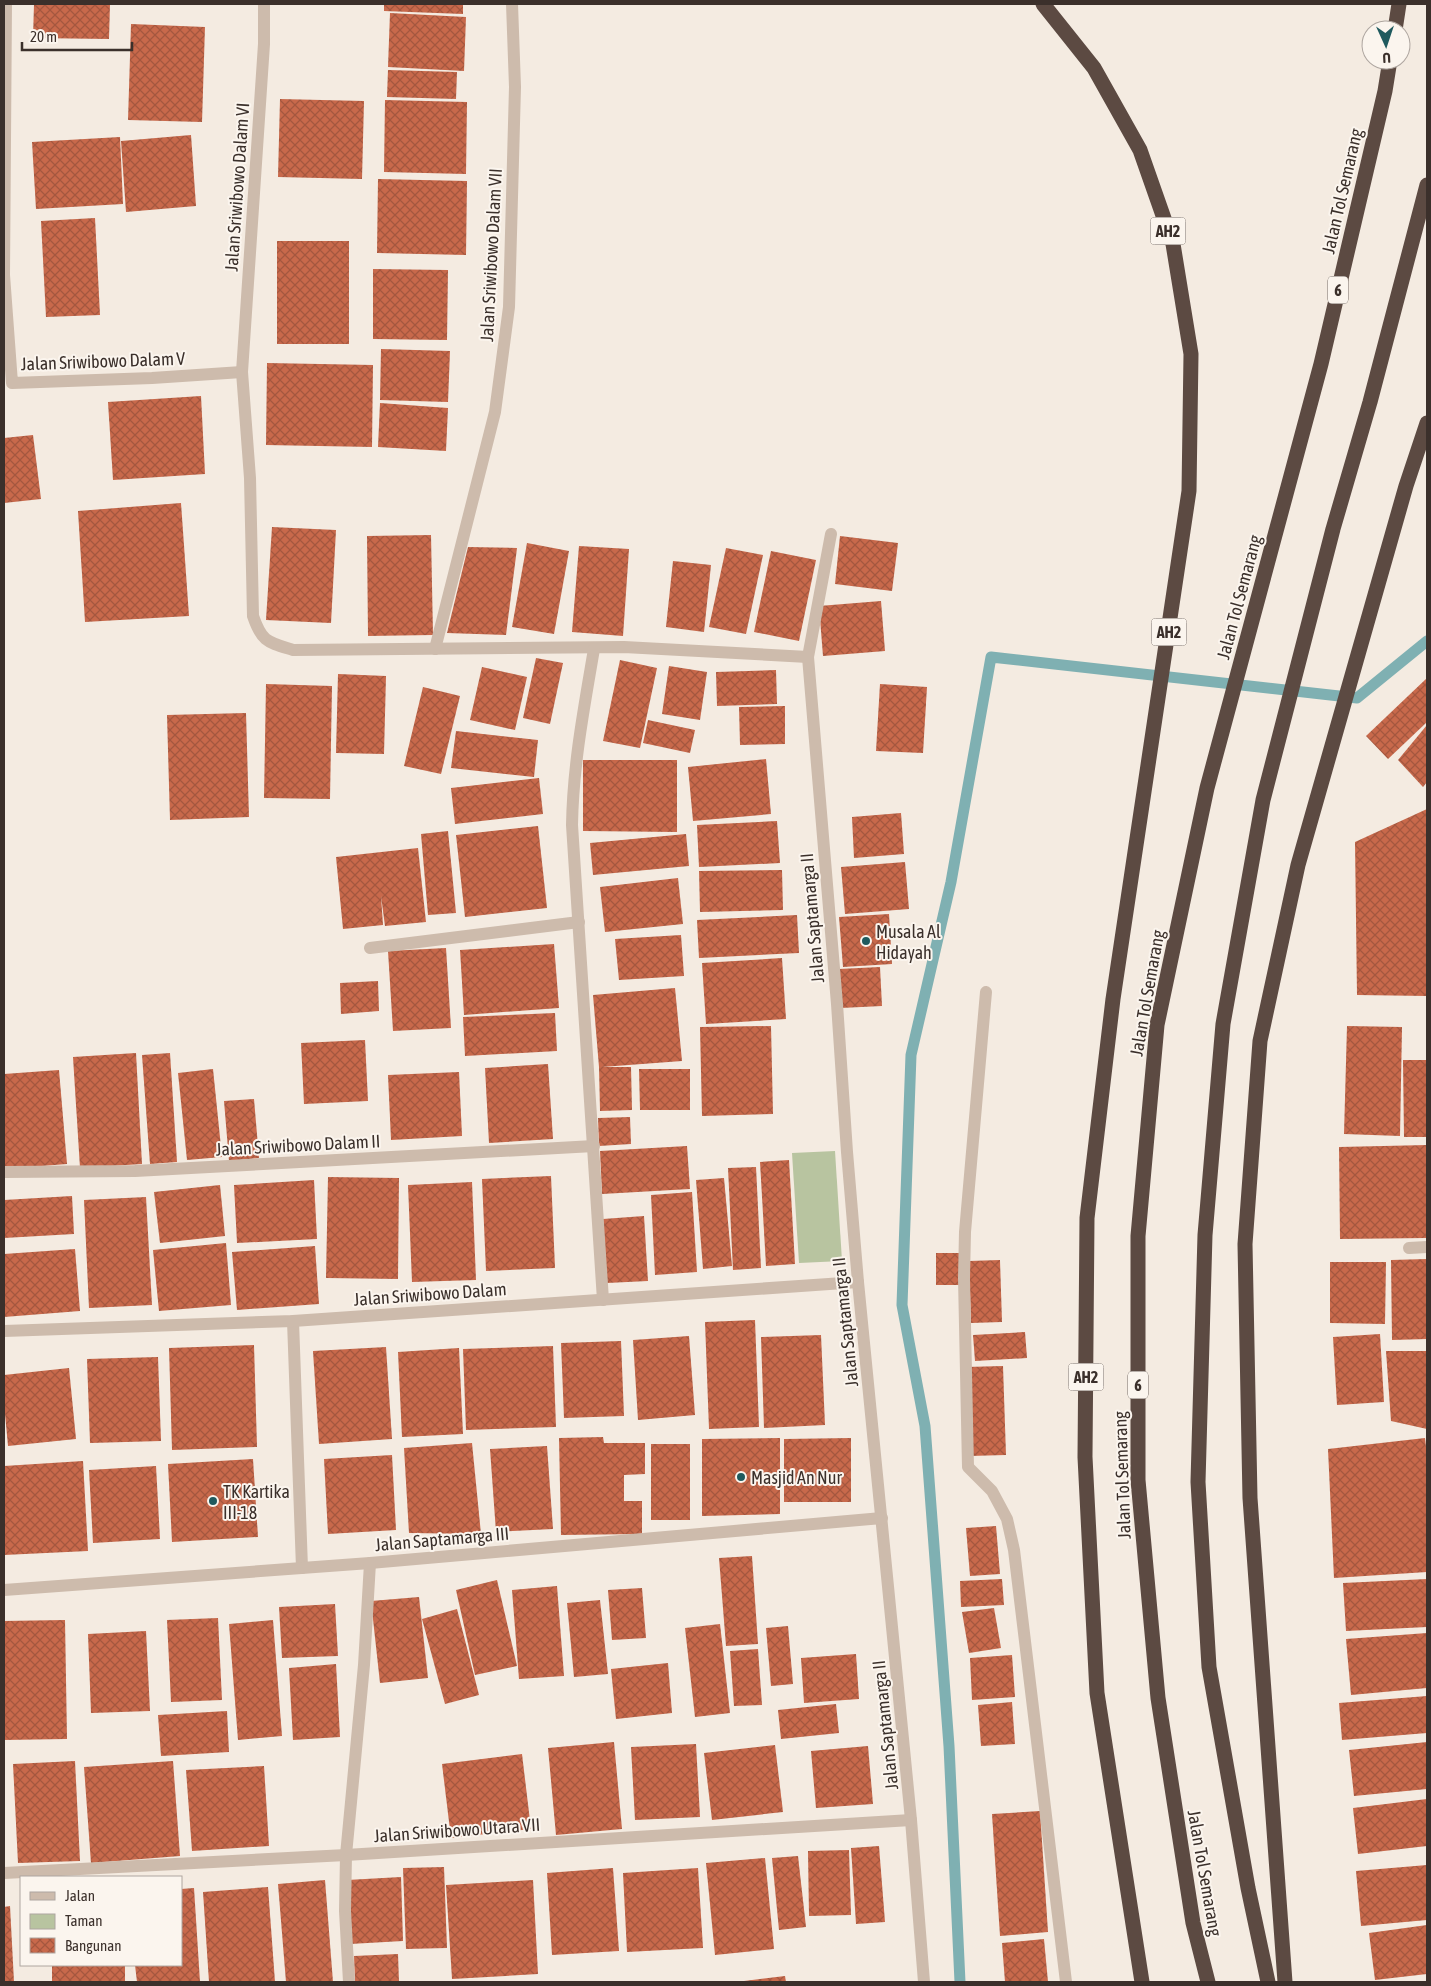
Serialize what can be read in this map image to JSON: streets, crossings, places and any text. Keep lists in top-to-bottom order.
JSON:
{
  "streets": {
    "highway": ["Jalan Tol Semarang", "AH2", "6"],
    "street": [
      "Jalan Sriwibowo Dalam VI",
      "Jalan Sriwibowo Dalam VII",
      "Jalan Sriwibowo Dalam V",
      "Jalan Saptamarga II",
      "Jalan Sriwibowo Dalam II",
      "Jalan Sriwibowo Dalam",
      "Jalan Saptamarga III",
      "Jalan Sriwibowo Utara VII"
    ]
  },
  "crossings": [
    ["Jalan Sriwibowo Dalam VI", "Jalan Sriwibowo Dalam VII"],
    ["Jalan Sriwibowo Dalam VI", "Jalan Sriwibowo Dalam V"],
    ["Jalan Sriwibowo Dalam VI", "Jalan Saptamarga II"],
    ["Jalan Saptamarga II", "Jalan Sriwibowo Dalam"],
    ["Jalan Saptamarga II", "Jalan Saptamarga III"],
    ["Jalan Saptamarga II", "Jalan Sriwibowo Utara VII"]
  ],
  "places": ["Musala Al Hidayah", "Masjid An Nur", "TK Kartika III-18"],
  "legend": ["Jalan", "Taman", "Bangunan"],
  "scale_bar": "20 m",
  "north": "bottom"
}
